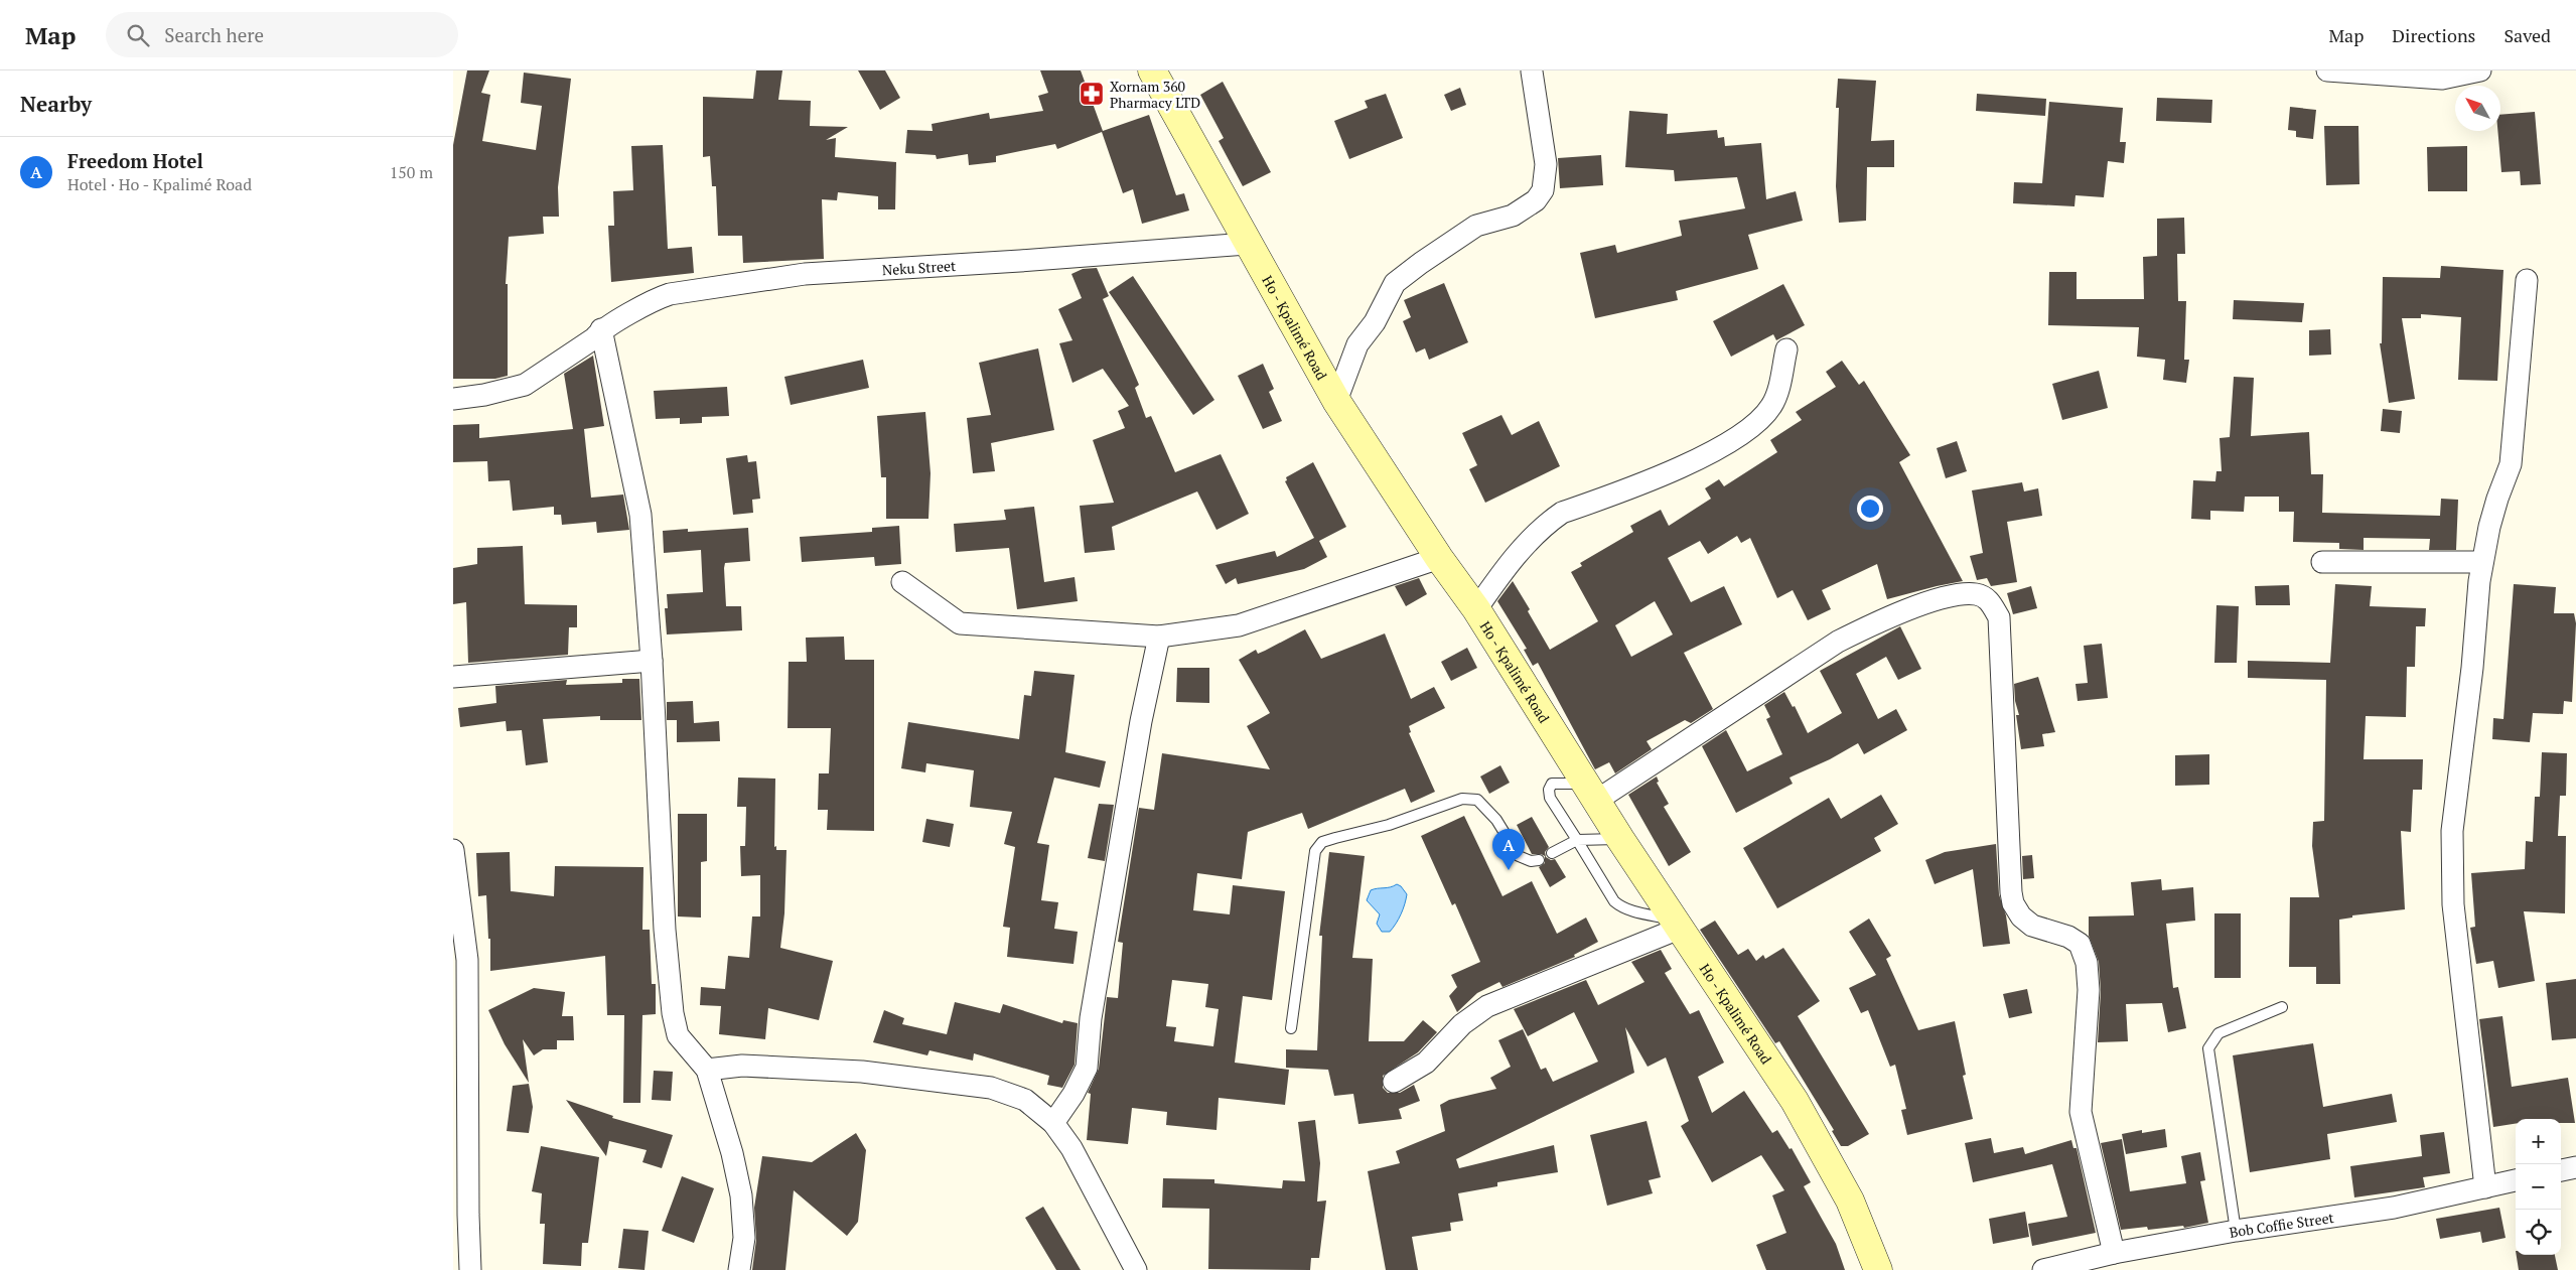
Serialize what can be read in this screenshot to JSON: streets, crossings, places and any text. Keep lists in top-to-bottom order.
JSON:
{
  "streets": {
    "main road": ["Ho - Kpalimé Road"],
    "street": ["Neku Street", "Bob Coffie Street"]
  },
  "crossings": [
    ["Neku Street", "Ho - Kpalimé Road"]
  ],
  "places": {
    "pharmacy": ["Xornam 360 Pharmacy LTD"]
  },
  "north": "top left",
  "page": {
    "header": "Map",
    "search": "Search here",
    "nav": ["Map", "Directions", "Saved"],
    "heading": "Nearby",
    "list": [
      {
        "mark": "A",
        "name": "Freedom Hotel",
        "note": "Hotel · Ho - Kpalimé Road",
        "value": "150 m"
      }
    ],
    "pins": "A",
    "map_buttons": ["+", "−"]
  }
}
